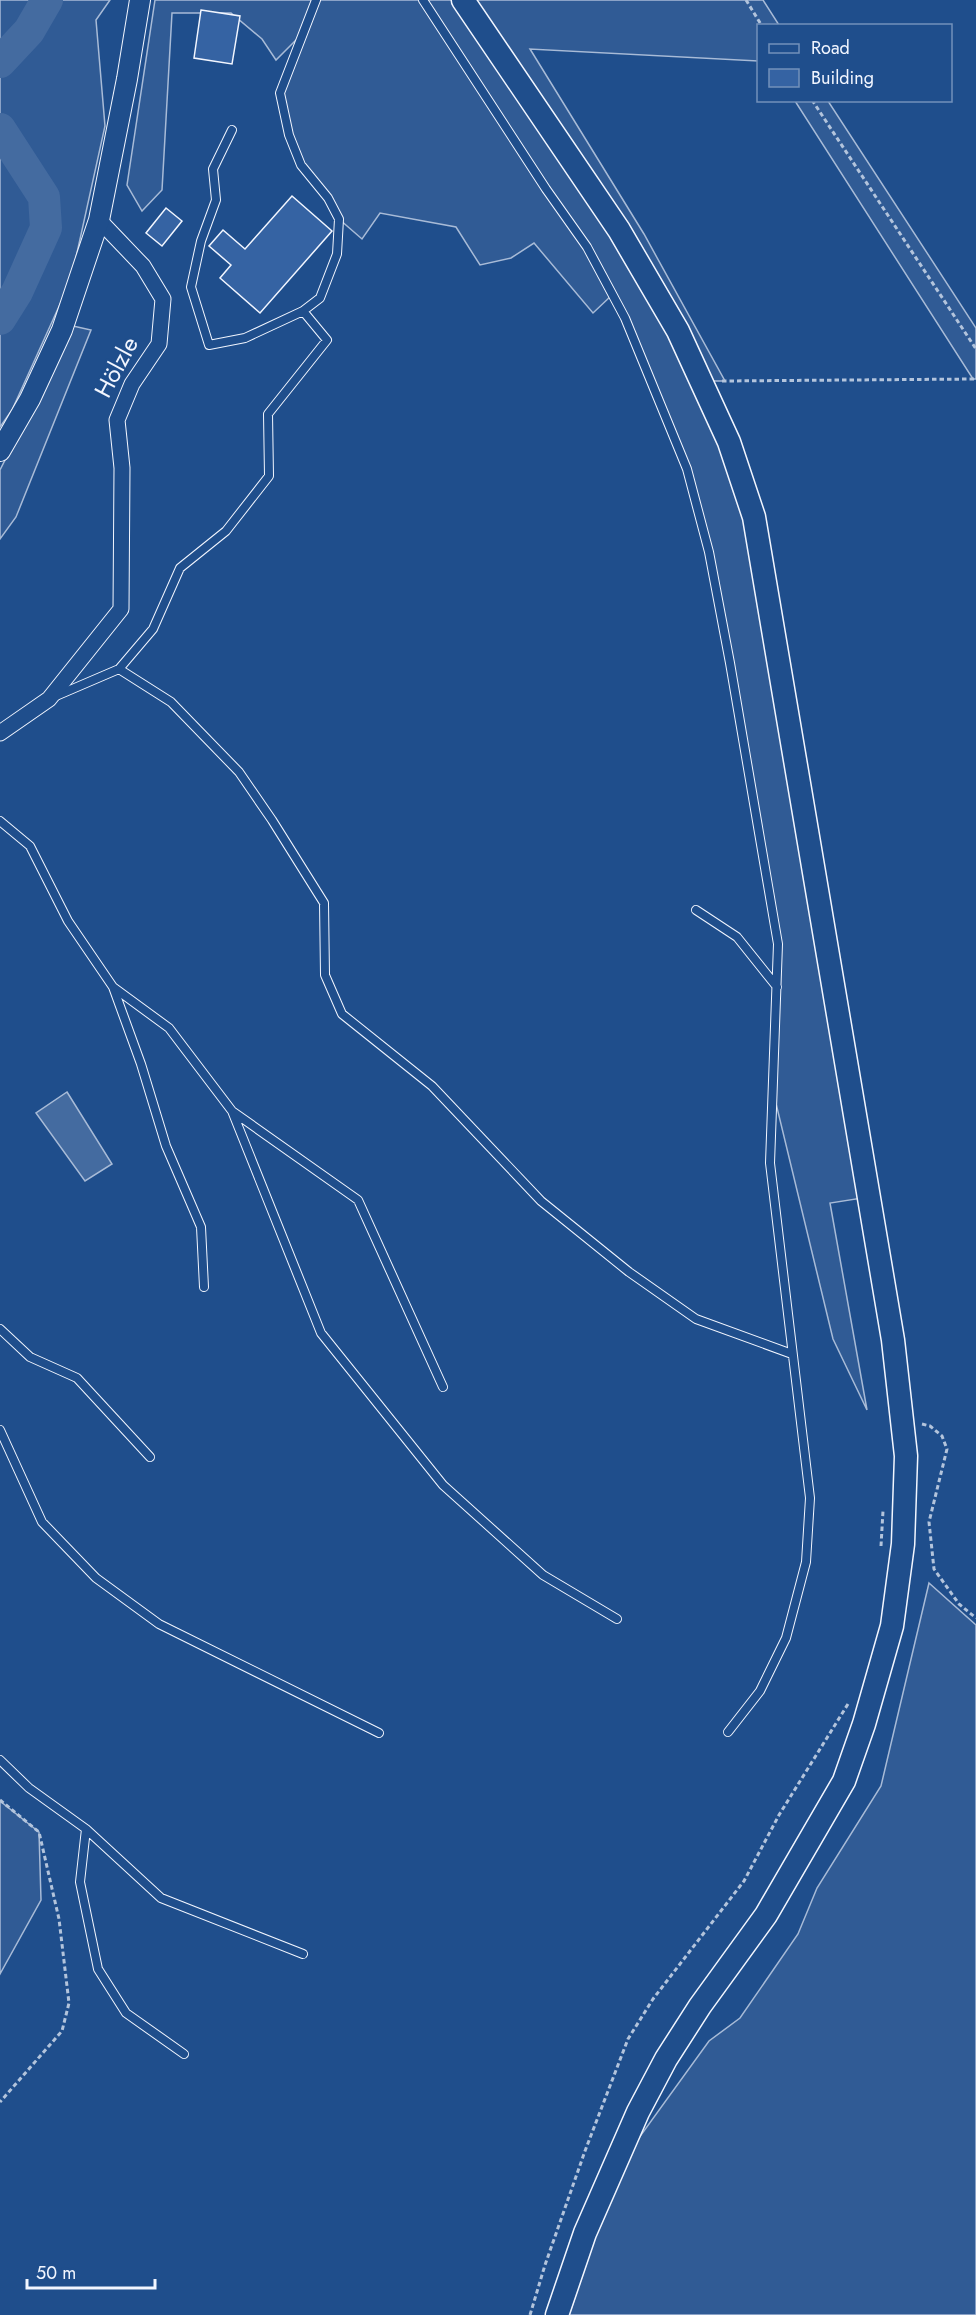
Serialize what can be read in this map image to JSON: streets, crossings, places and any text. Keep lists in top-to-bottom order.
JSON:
{
  "streets": {
    "street": ["Hölzle"]
  },
  "legend": ["Road", "Building"],
  "scale_bar": "50 m"
}
